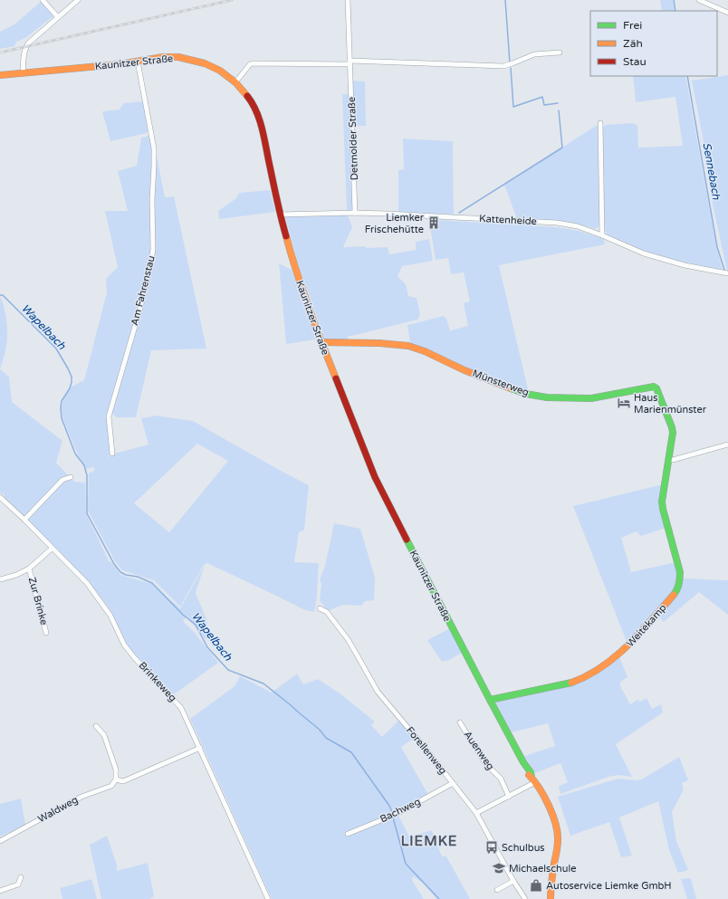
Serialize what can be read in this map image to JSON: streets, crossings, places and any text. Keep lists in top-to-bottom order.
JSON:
{
  "streets": {
    "street": [
      "Kaunitzer Straße",
      "Detmolder Straße",
      "Kattenheide",
      "Am Fahrenstau",
      "Münsterweg",
      "Zur Brinke",
      "Weitekamp",
      "Brinkeweg",
      "Forellenweg",
      "Auenweg",
      "Waldweg",
      "Bachweg"
    ]
  },
  "crossings": [
    ["Kaunitzer Straße", "Kattenheide"],
    ["Kaunitzer Straße", "Am Fahrenstau"],
    ["Kaunitzer Straße", "Münsterweg"],
    ["Kaunitzer Straße", "Weitekamp"],
    ["Detmolder Straße", "Kattenheide"],
    ["Münsterweg", "Weitekamp"],
    ["Zur Brinke", "Brinkeweg"],
    ["Brinkeweg", "Waldweg"],
    ["Forellenweg", "Bachweg"]
  ],
  "districts": ["LIEMKE"],
  "water": ["Sennebach", "Wapelbach"],
  "places": {
    "building": ["Liemker Frischehütte"],
    "hotel": ["Haus Marienmünster"],
    "bus stop": ["Schulbus"],
    "school or university": ["Michaelschule"],
    "shop": ["Autoservice Liemke GmbH"]
  },
  "legend": ["Frei", "Zäh", "Stau"]
}
